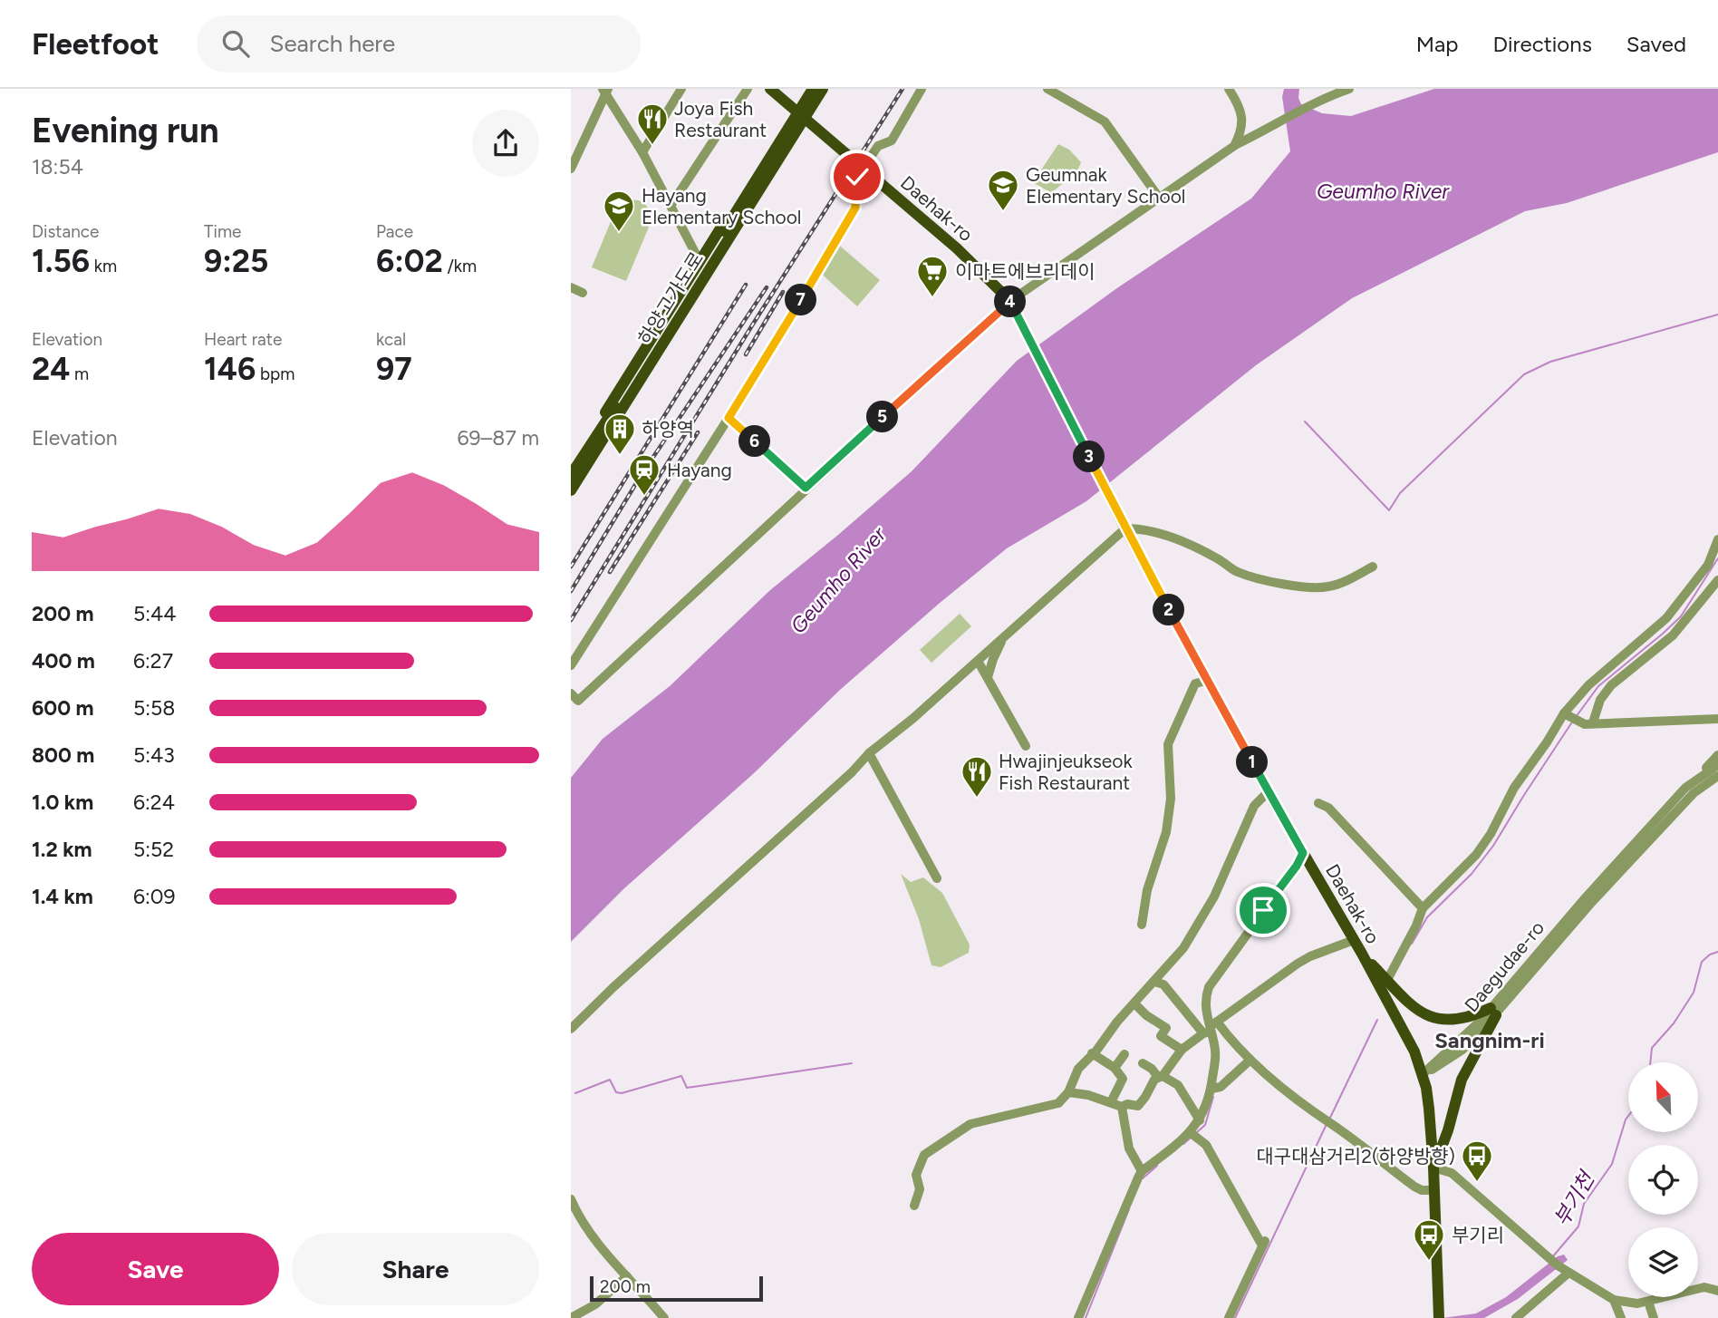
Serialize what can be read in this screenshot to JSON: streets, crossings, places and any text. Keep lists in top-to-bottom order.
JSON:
{
  "streets": {
    "main road": ["Daehak-ro", "하양고가도로"],
    "street": ["Daegudae-ro"]
  },
  "crossings": [
    ["Daehak-ro", "Daegudae-ro"]
  ],
  "districts": ["Sangnim-ri"],
  "water": ["Geumho River", "부기천"],
  "places": {
    "restaurant": ["Joya Fish Restaurant", "Hwajinjeukseok Fish Restaurant"],
    "school or university": ["Geumnak Elementary School", "Hayang Elementary School"],
    "supermarket": ["이마트에브리데이"],
    "building": ["하양역"],
    "station": ["Hayang"],
    "bus stop": ["대구대삼거리2(하양방향)", "부기리"]
  },
  "scale_bar": "200 m",
  "north": "top left",
  "page": {
    "header": "Fleetfoot",
    "search": "Search here",
    "nav": ["Map", "Directions", "Saved"],
    "heading": ["Evening run", "18:54"],
    "stats": [
      ["Distance", "1.56 km"],
      ["Time", "9:25"],
      ["Pace", "6:02 /km"],
      ["Elevation", "24 m"],
      ["Heart rate", "146 bpm"],
      ["kcal", "97"]
    ],
    "pins": [
      "7",
      "4",
      "5",
      "6",
      "3",
      "2",
      "1"
    ],
    "chart": ["Elevation", "69–87 m"],
    "list": [
      {
        "name": "200 m",
        "note": "5:44"
      },
      {
        "name": "400 m",
        "note": "6:27"
      },
      {
        "name": "600 m",
        "note": "5:58"
      },
      {
        "name": "800 m",
        "note": "5:43"
      },
      {
        "name": "1.0 km",
        "note": "6:24"
      },
      {
        "name": "1.2 km",
        "note": "5:52"
      },
      {
        "name": "1.4 km",
        "note": "6:09"
      }
    ],
    "buttons": ["Save", "Share"],
    "scale": "200 m"
  }
}
